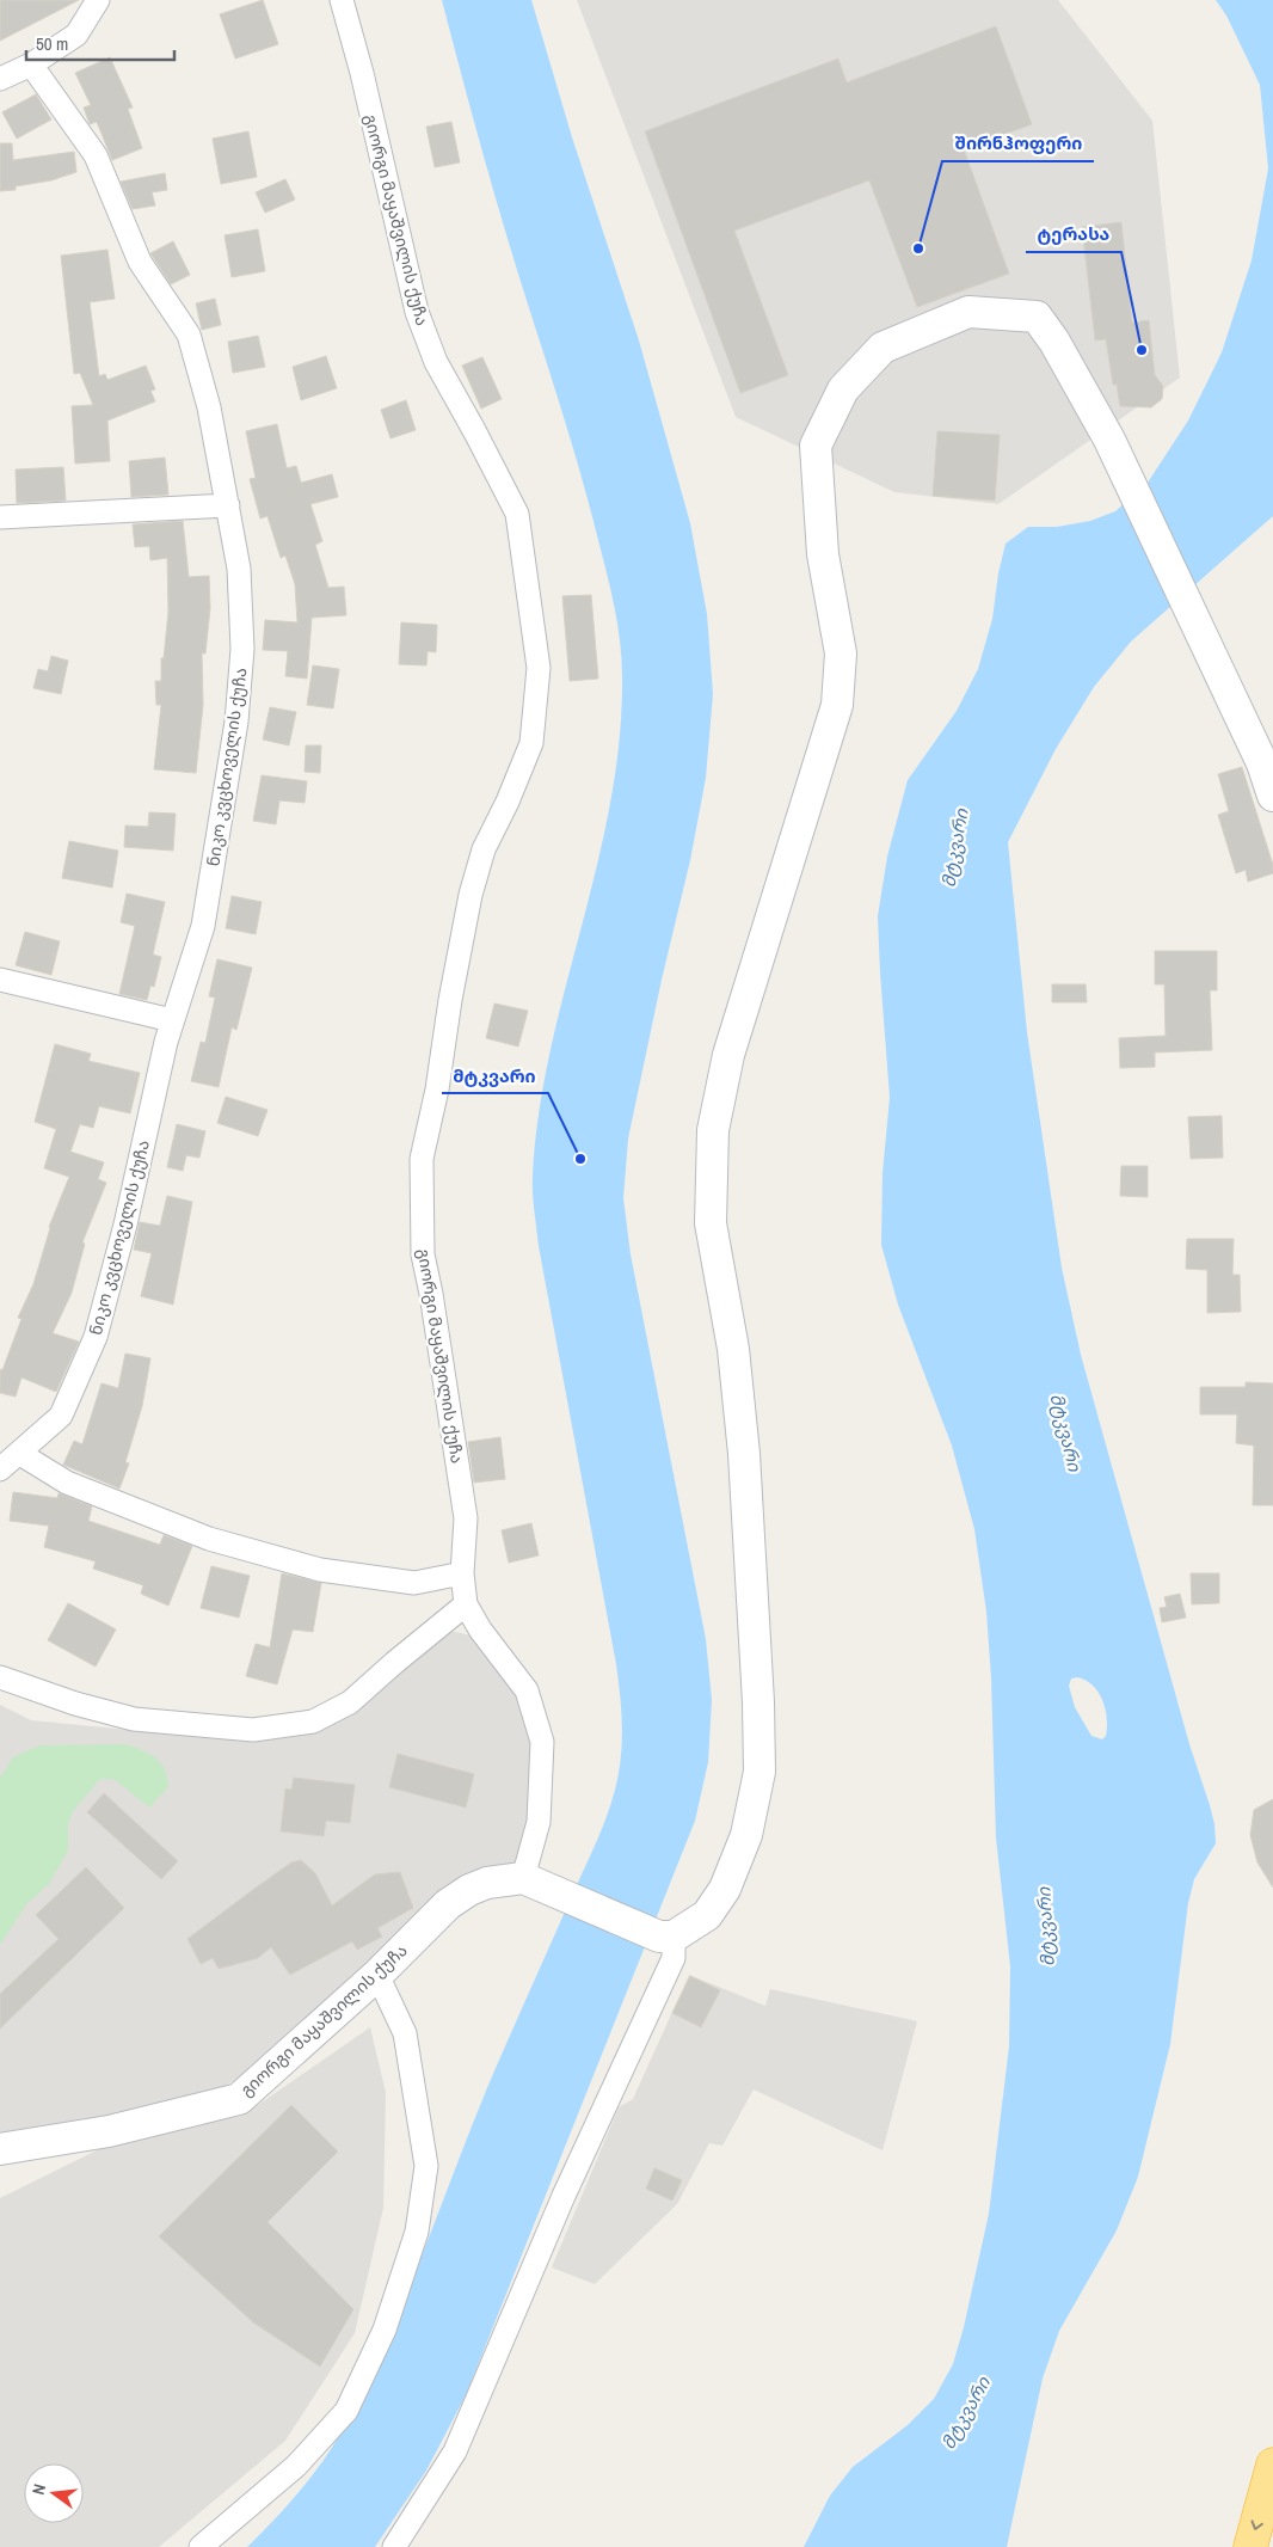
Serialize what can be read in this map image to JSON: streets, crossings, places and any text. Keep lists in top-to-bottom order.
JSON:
{
  "streets": {
    "street": ["გიორგი მაყაშვილის ქუჩა", "ნიკო კვცხოველის ქუჩა"]
  },
  "water": ["მტკვარი"],
  "places": ["შირნჰოფერი", "ტერასა", "მტკვარი"],
  "scale_bar": "50 m",
  "north": "left"
}
